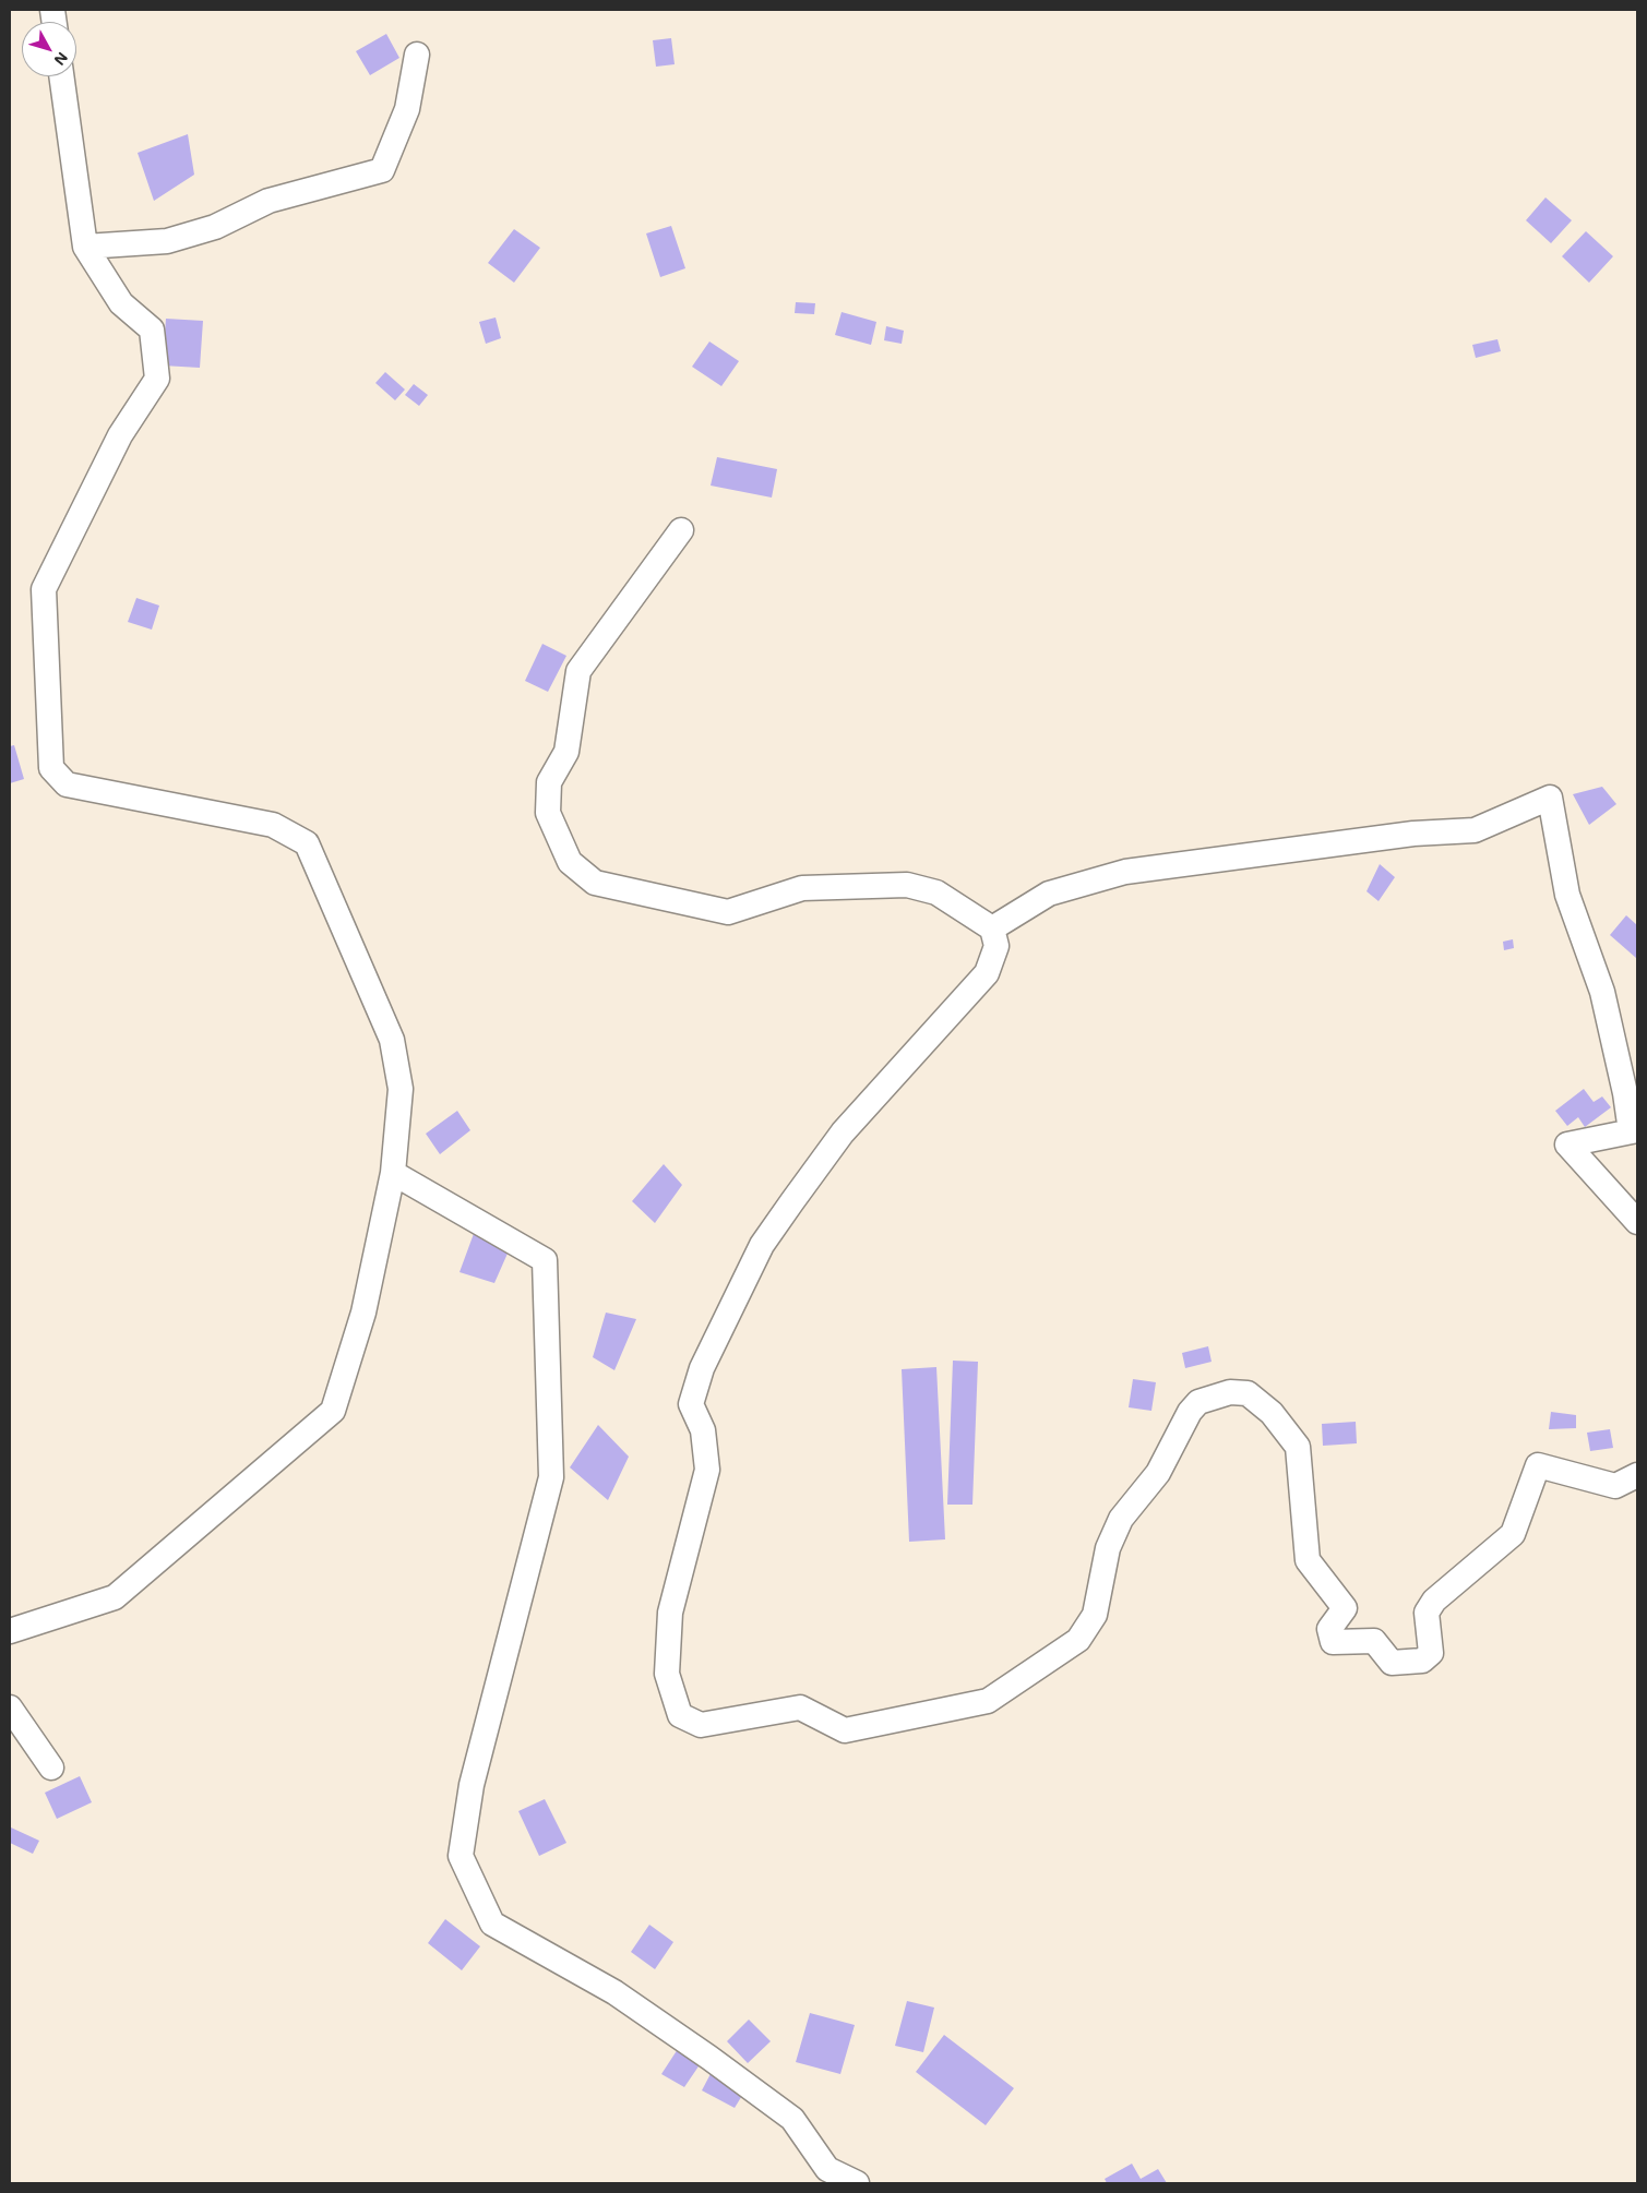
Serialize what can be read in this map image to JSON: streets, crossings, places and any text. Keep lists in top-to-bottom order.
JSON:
{
  "north": "bottom right"
}
